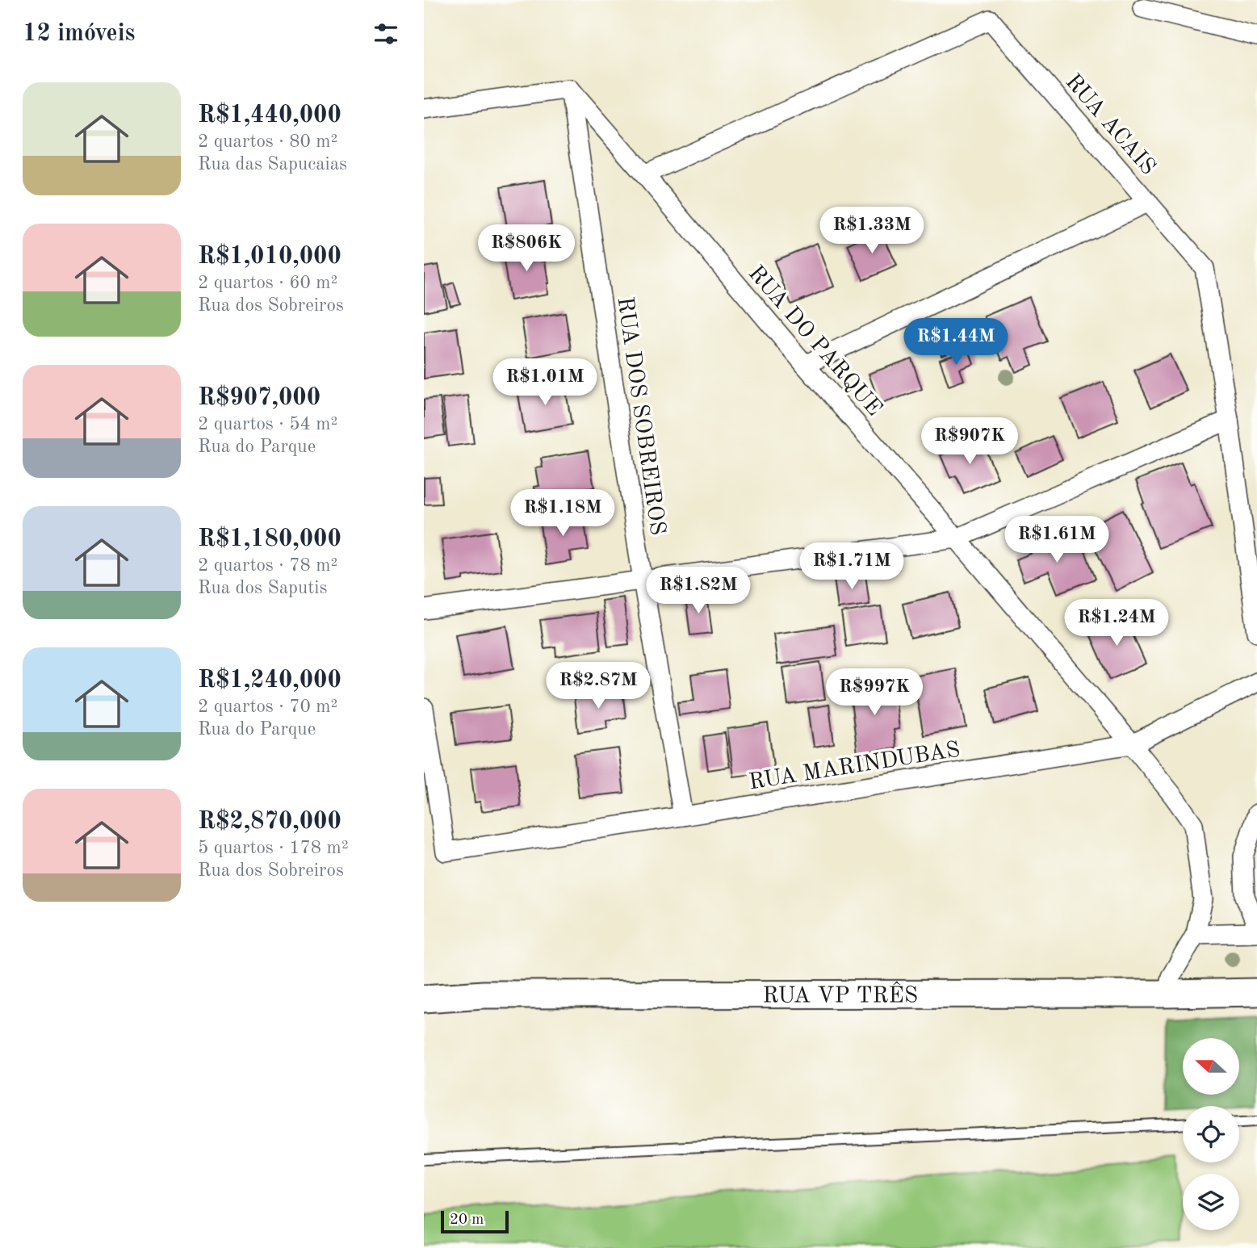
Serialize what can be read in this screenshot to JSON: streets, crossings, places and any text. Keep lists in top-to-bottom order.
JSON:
{
  "streets": {
    "street": [
      "RUA ACAIS",
      "RUA DO PARQUE",
      "RUA DOS SOBREIROS",
      "RUA MARINDUBAS",
      "RUA VP TRÊS"
    ]
  },
  "crossings": [
    ["RUA ACAIS", "RUA DO PARQUE"],
    ["RUA DO PARQUE", "RUA DOS SOBREIROS"],
    ["RUA DO PARQUE", "RUA MARINDUBAS"],
    ["RUA DO PARQUE", "RUA VP TRÊS"],
    ["RUA DOS SOBREIROS", "RUA MARINDUBAS"]
  ],
  "scale_bar": "20 m",
  "north": "left",
  "page": {
    "heading": "12 imóveis",
    "list": [
      {
        "name": "R$1,440,000",
        "note": "2 quartos · 80 m² · Rua das Sapucaias"
      },
      {
        "name": "R$1,010,000",
        "note": "2 quartos · 60 m² · Rua dos Sobreiros"
      },
      {
        "name": "R$907,000",
        "note": "2 quartos · 54 m² · Rua do Parque"
      },
      {
        "name": "R$1,180,000",
        "note": "2 quartos · 78 m² · Rua dos Saputis"
      },
      {
        "name": "R$1,240,000",
        "note": "2 quartos · 70 m² · Rua do Parque"
      },
      {
        "name": "R$2,870,000",
        "note": "5 quartos · 178 m² · Rua dos Sobreiros"
      }
    ],
    "price": [
      "R$1.33M",
      "R$806K",
      "R$1.44M",
      "R$1.01M",
      "R$907K",
      "R$1.18M",
      "R$1.61M",
      "R$1.71M",
      "R$1.82M",
      "R$1.24M",
      "R$2.87M",
      "R$997K"
    ],
    "scale": "20 m"
  }
}
